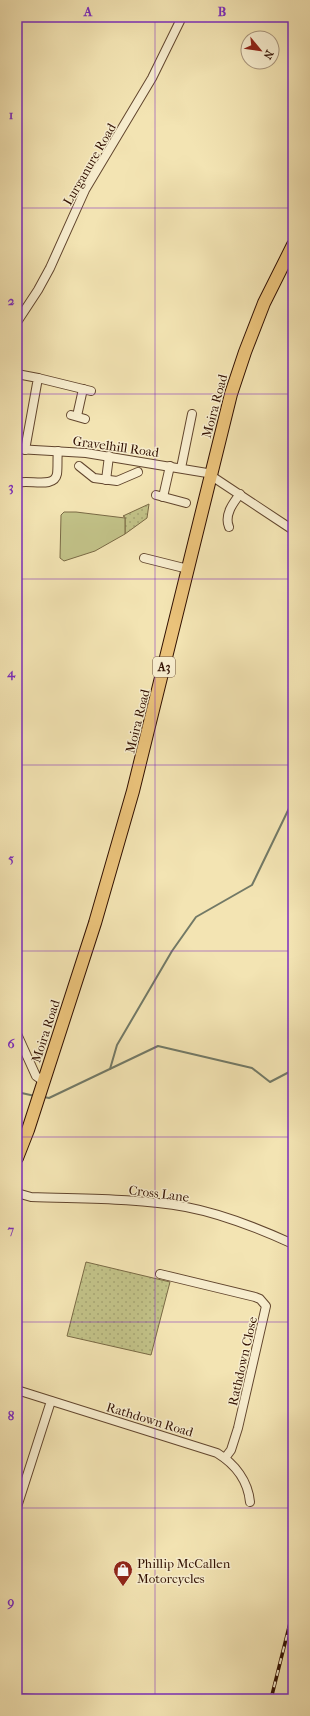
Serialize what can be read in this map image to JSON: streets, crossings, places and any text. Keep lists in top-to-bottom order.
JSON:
{
  "streets": {
    "highway": ["Moira Road", "A3"],
    "street": [
      "Lurganure Road",
      "Gravelhill Road",
      "Cross Lane",
      "Rathdown Close",
      "Rathdown Road"
    ]
  },
  "crossings": [
    ["Moira Road", "Gravelhill Road"],
    ["Rathdown Close", "Rathdown Road"]
  ],
  "places": {
    "shop": ["Phillip McCallen Motorcycles"]
  },
  "north": "bottom right",
  "grid": {
    "columns": ["A", "B"],
    "rows": [
      "1",
      "2",
      "3",
      "4",
      "5",
      "6",
      "7",
      "8",
      "9"
    ]
  }
}
